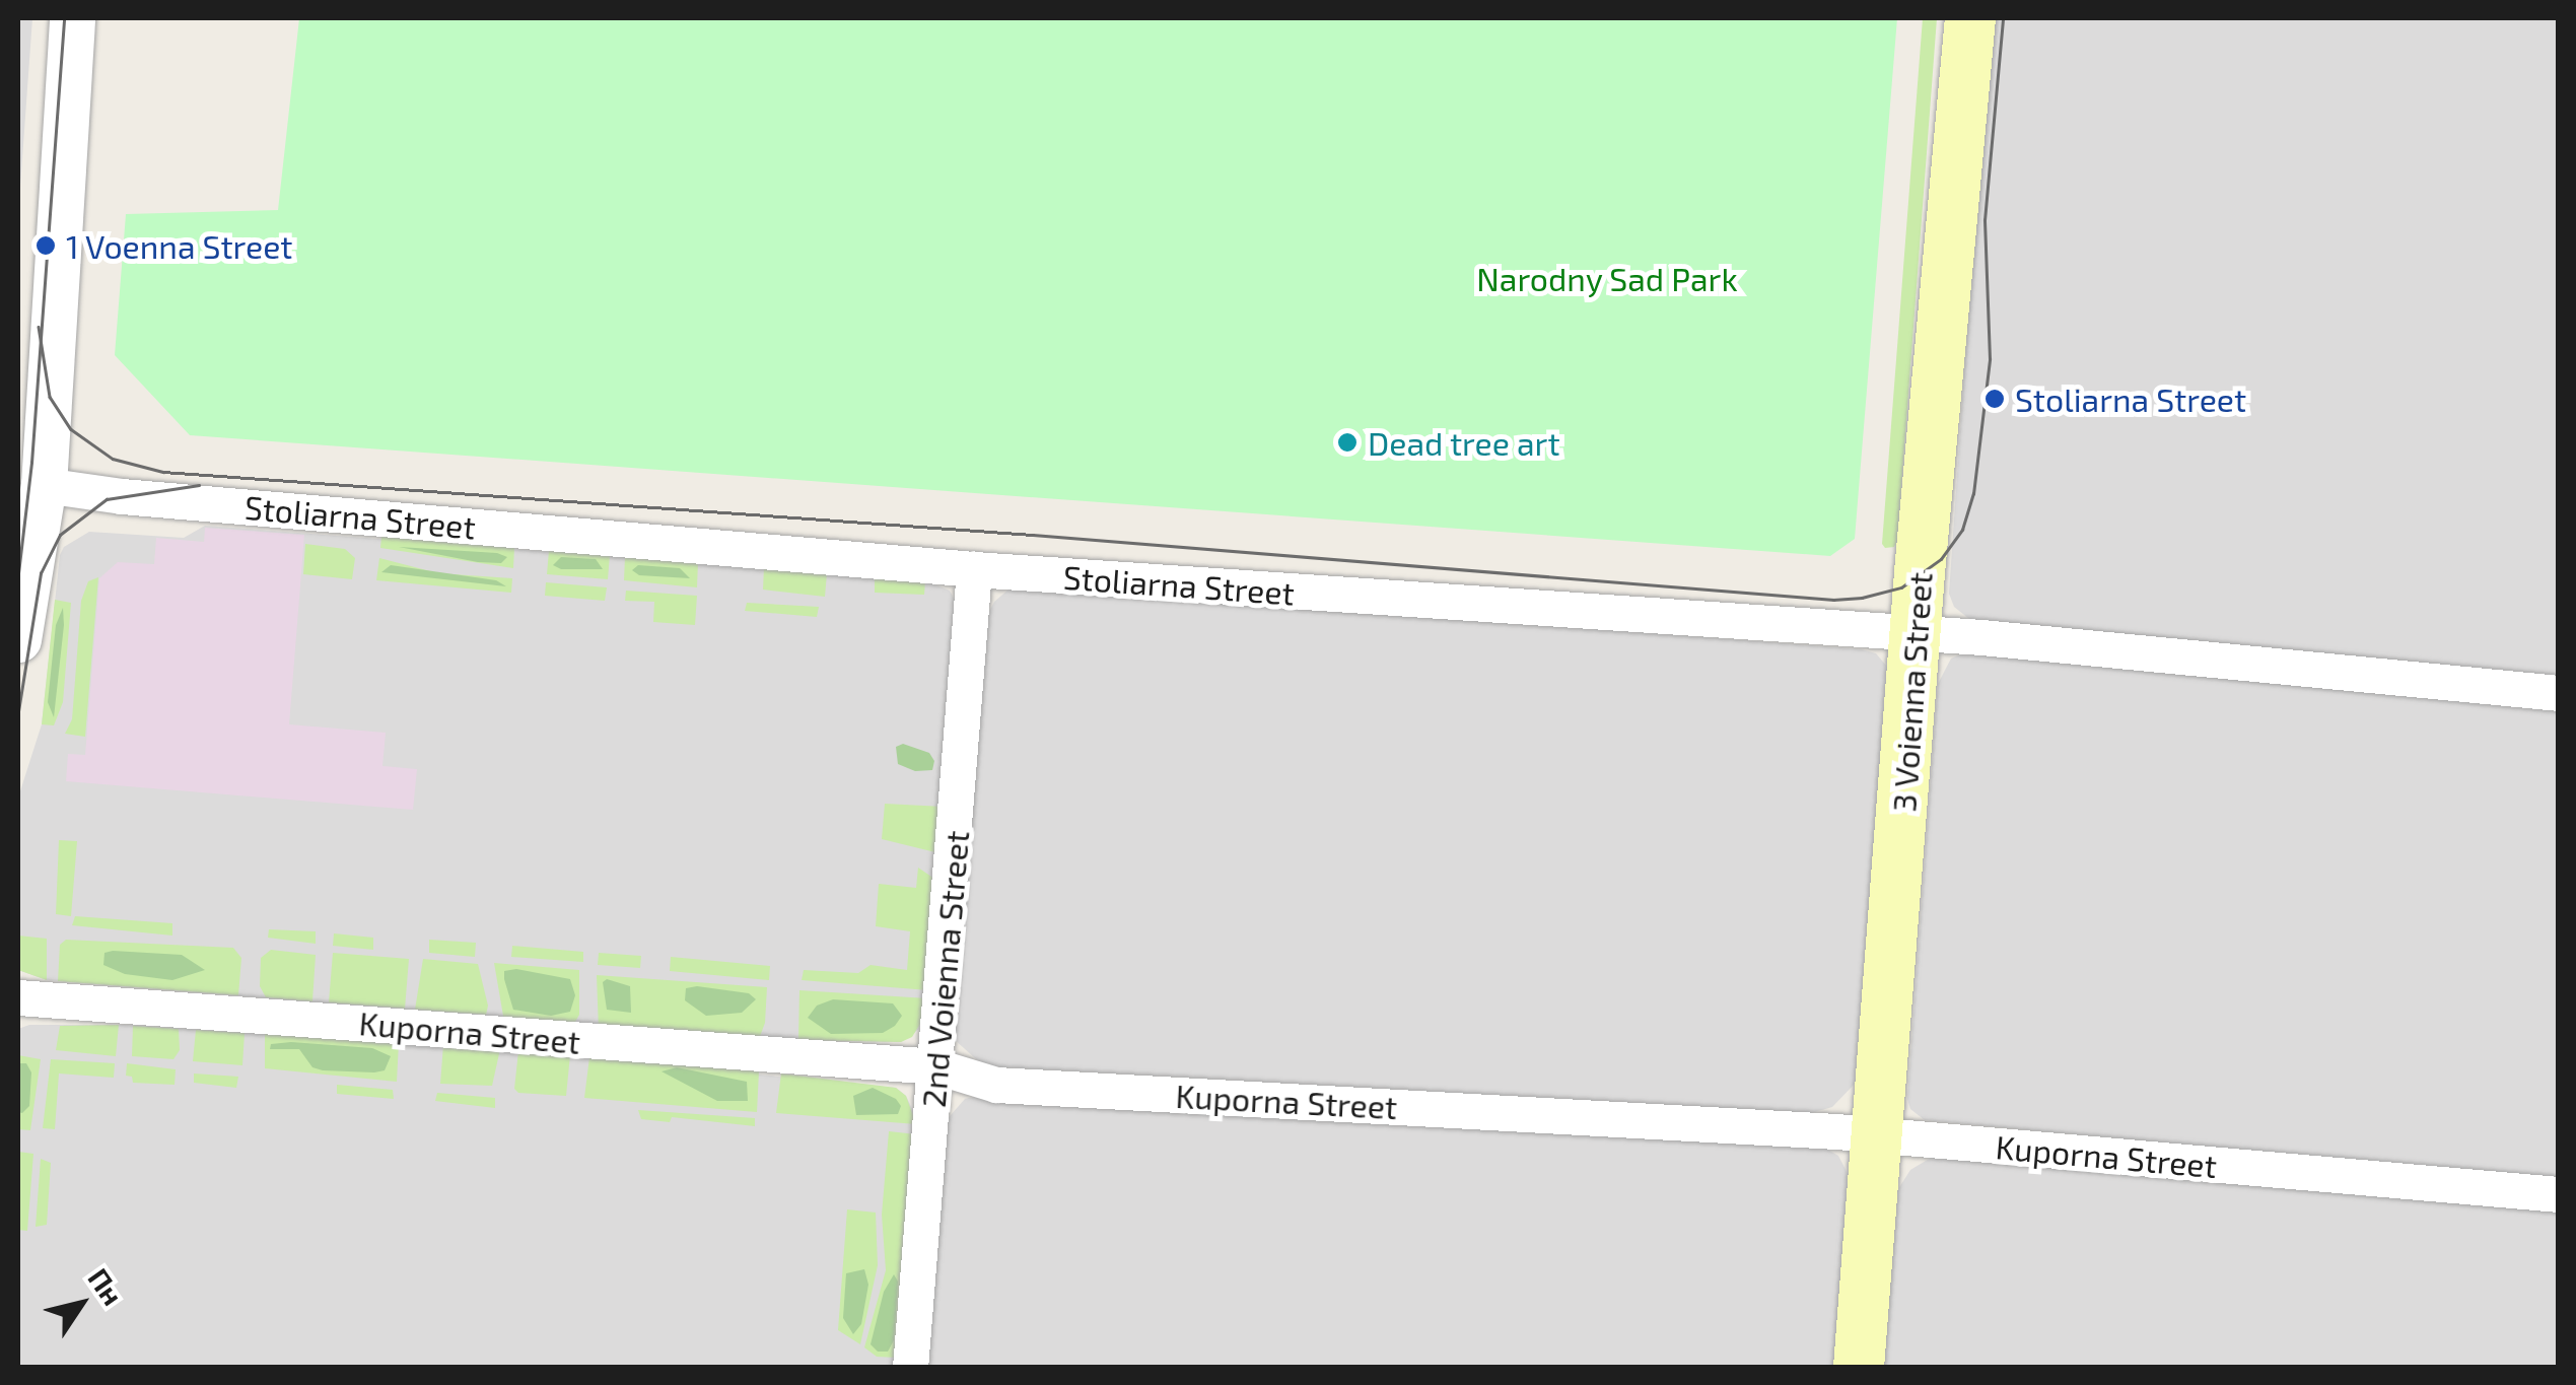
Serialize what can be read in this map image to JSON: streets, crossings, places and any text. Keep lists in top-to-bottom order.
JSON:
{
  "streets": {
    "main road": ["3 Voienna Street"],
    "street": ["Stoliarna Street", "2nd Voienna Street", "Kuporna Street"]
  },
  "crossings": [
    ["Stoliarna Street", "3 Voienna Street"],
    ["Stoliarna Street", "2nd Voienna Street"],
    ["3 Voienna Street", "Kuporna Street"],
    ["2nd Voienna Street", "Kuporna Street"]
  ],
  "parks": ["Narodny Sad Park"],
  "places": ["1 Voenna Street", "Stoliarna Street", "Dead tree art"],
  "north": "top right"
}
